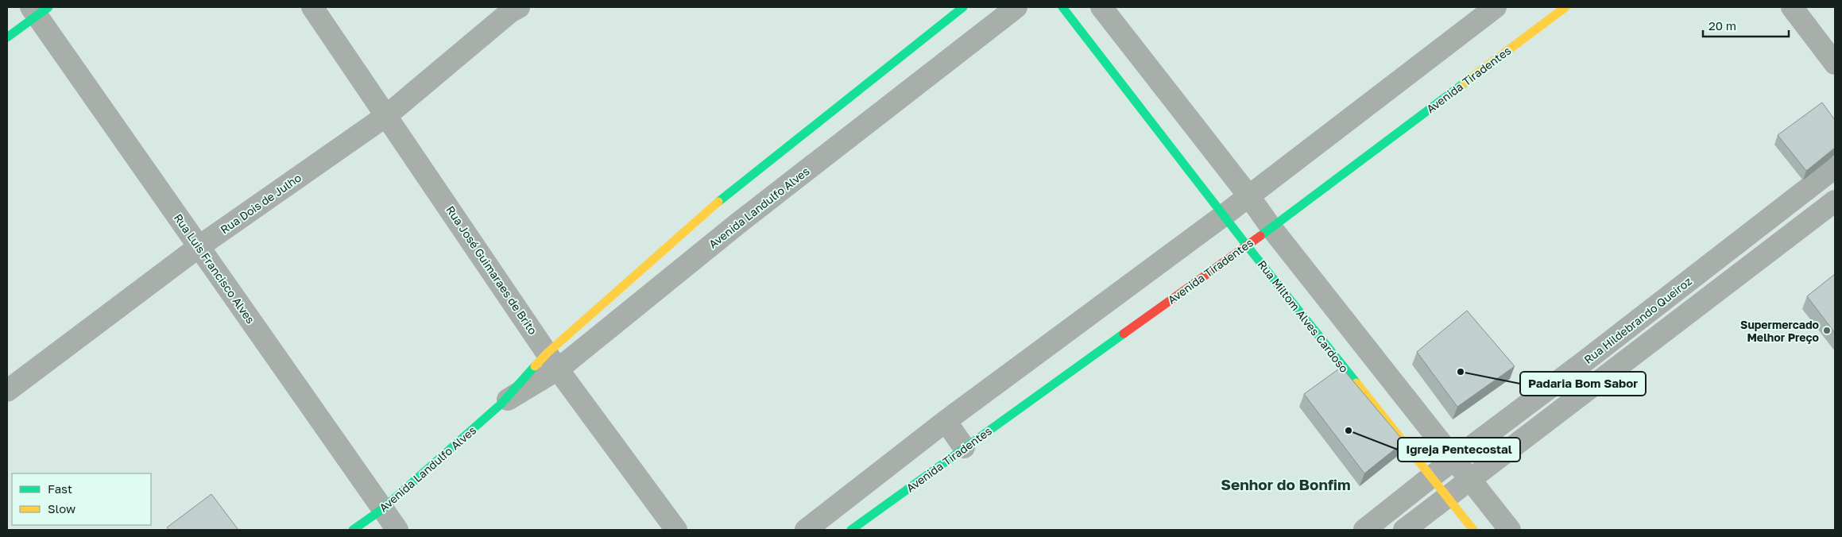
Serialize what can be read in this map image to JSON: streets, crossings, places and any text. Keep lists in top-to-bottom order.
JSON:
{
  "streets": {
    "street": [
      "Avenida Tiradentes",
      "Rua Dois de Julho",
      "Avenida Landulfo Alves",
      "Rua Luis Francisco Alves",
      "Rua José Guimaraes de Brito",
      "Rua Miltom Alves Cardoso",
      "Rua Hildebrando Queiroz"
    ]
  },
  "crossings": [
    ["Avenida Tiradentes", "Rua Miltom Alves Cardoso"],
    ["Rua Dois de Julho", "Rua Luis Francisco Alves"],
    ["Rua Dois de Julho", "Rua José Guimaraes de Brito"],
    ["Avenida Landulfo Alves", "Rua Luis Francisco Alves"],
    ["Avenida Landulfo Alves", "Rua José Guimaraes de Brito"],
    ["Rua Miltom Alves Cardoso", "Rua Hildebrando Queiroz"]
  ],
  "districts": ["Senhor do Bonfim"],
  "places": ["Supermercado Melhor Preço", "Padaria Bom Sabor", "Igreja Pentecostal"],
  "legend": ["Fast", "Slow"],
  "scale_bar": "20 m"
}
